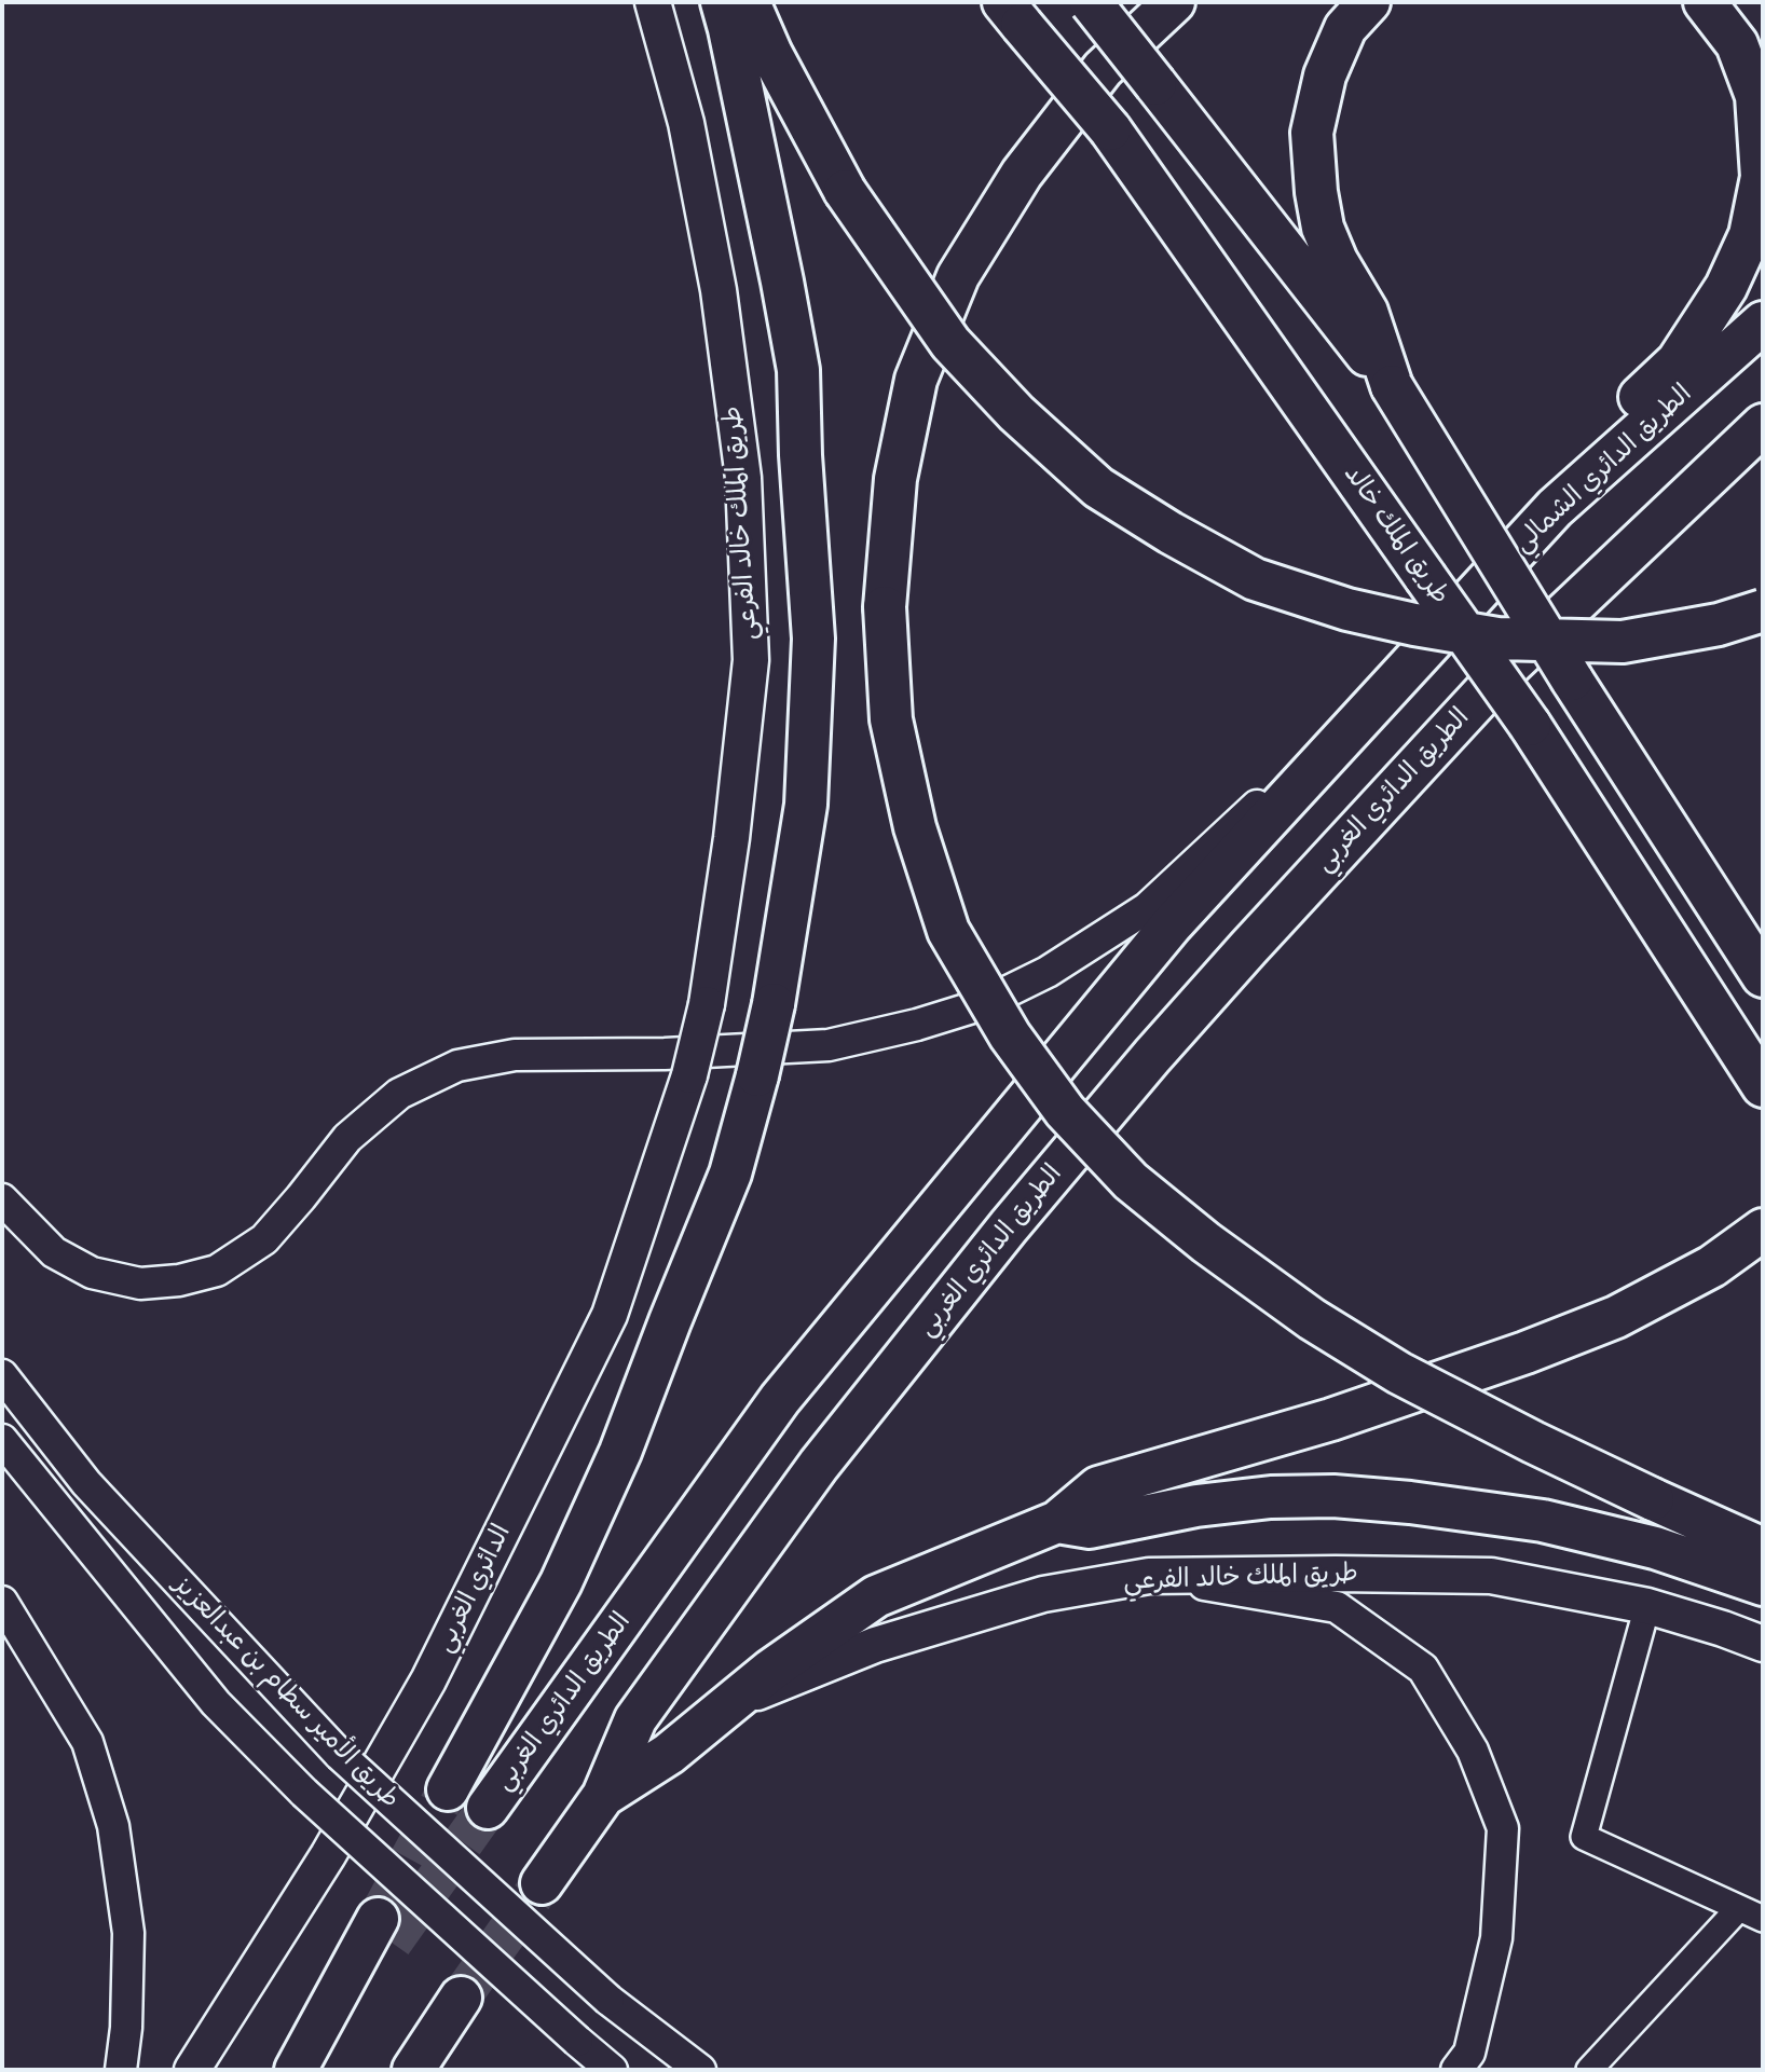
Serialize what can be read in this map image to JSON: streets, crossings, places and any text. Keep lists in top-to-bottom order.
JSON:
{
  "streets": {
    "highway": ["الطريق الدائري الشمالي", "طريق الملك خالد", "الطريق الدائري الغربي"],
    "main road": ["طريق الملك خالد الفرعي", "الدائري الغربي"],
    "street": ["طريق الأمير سطام بن عبدالعزيز"]
  },
  "crossings": [
    ["الطريق الدائري الشمالي", "الطريق الدائري الغربي"],
    ["طريق الملك خالد الفرعي", "الدائري الغربي"]
  ]
}
